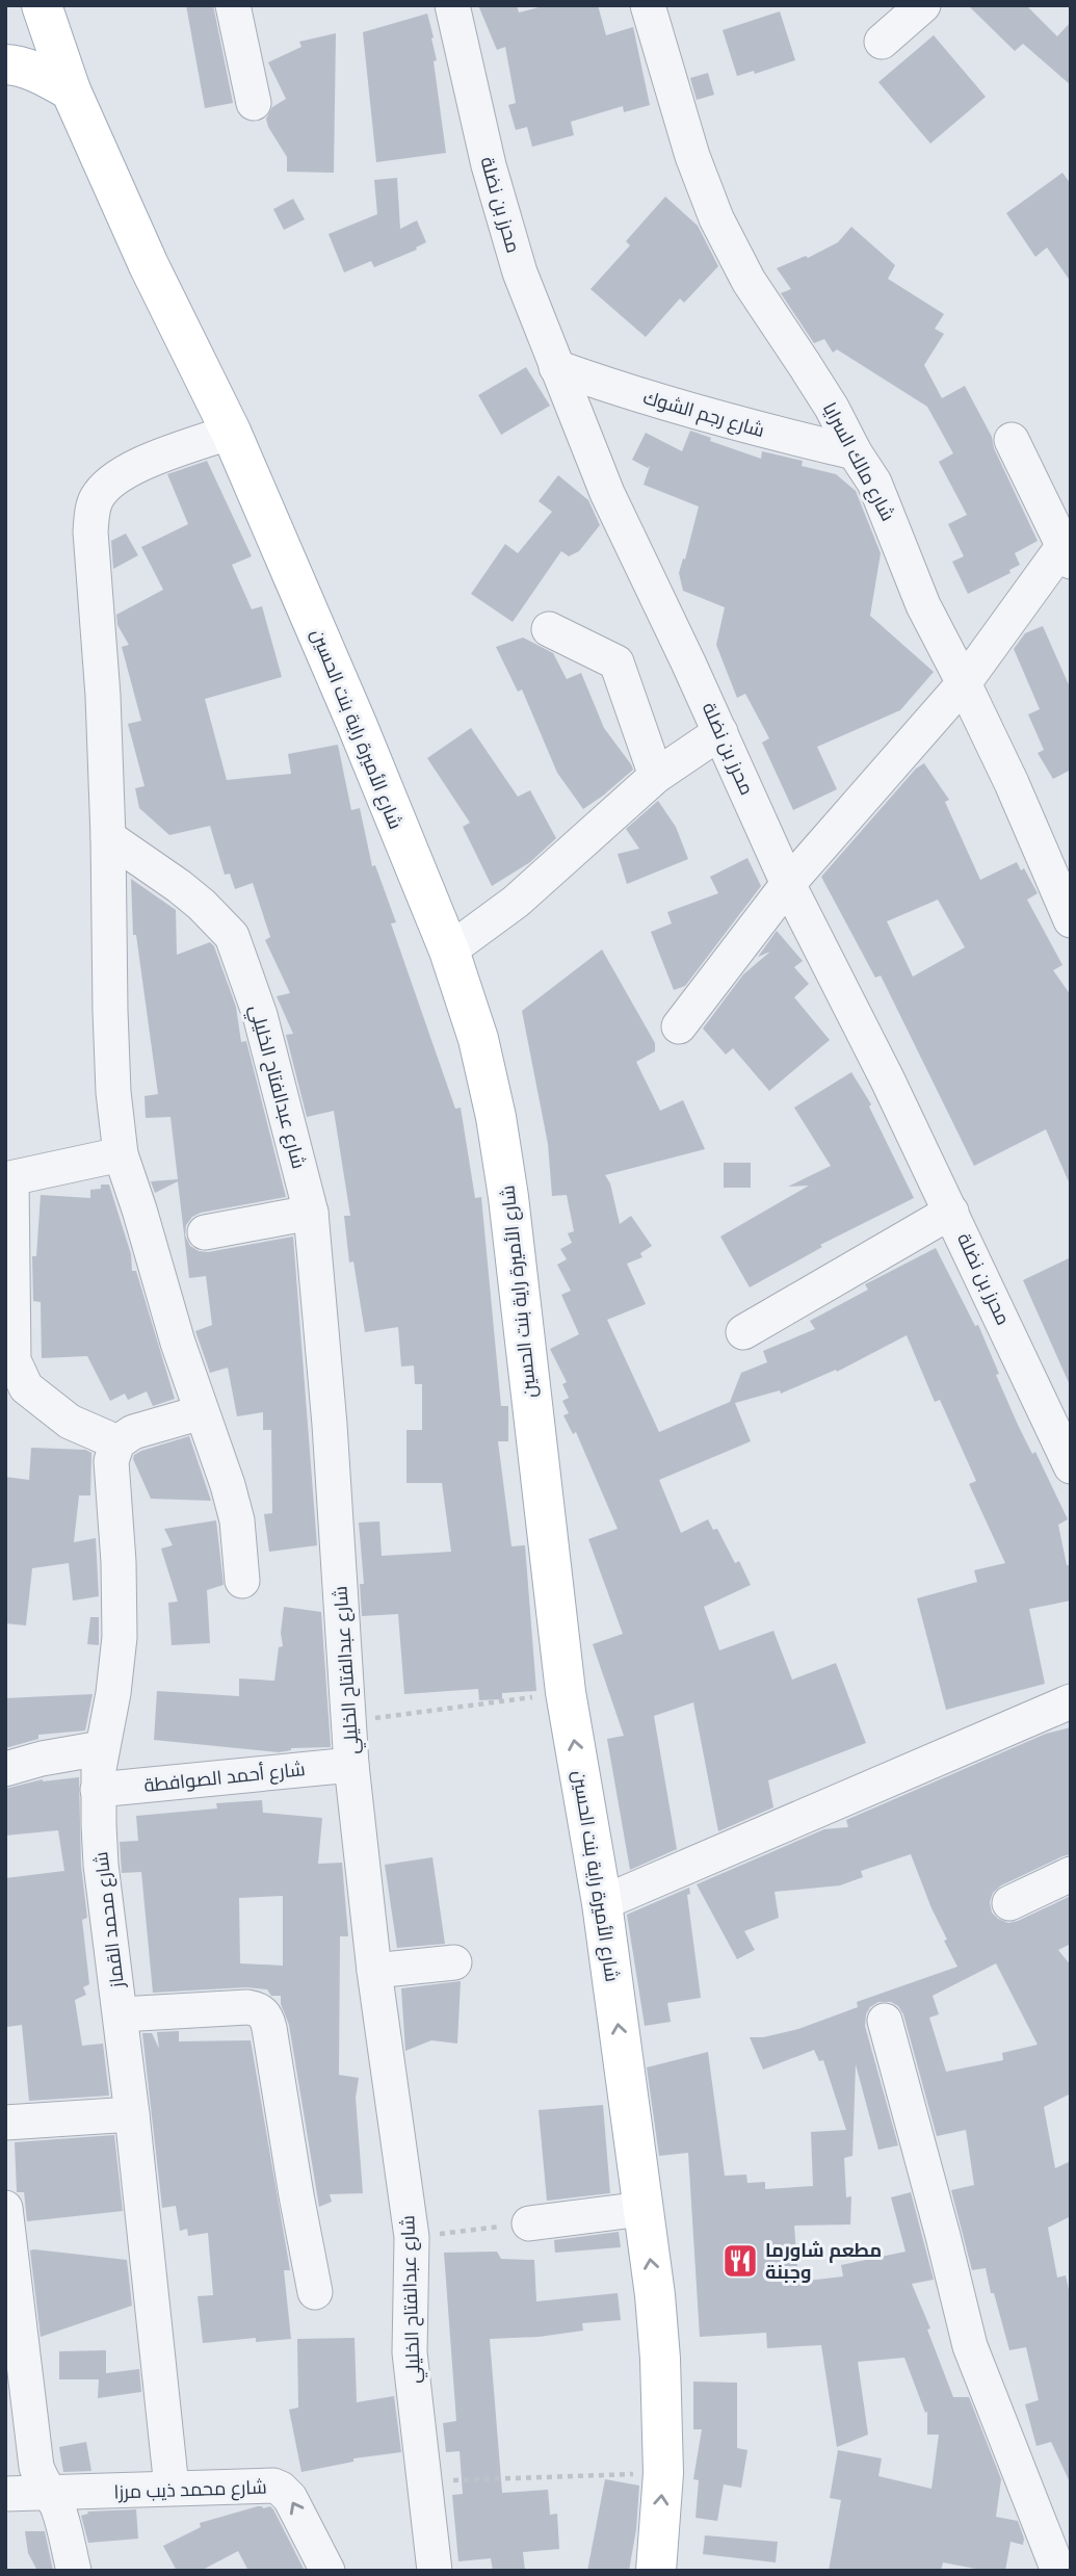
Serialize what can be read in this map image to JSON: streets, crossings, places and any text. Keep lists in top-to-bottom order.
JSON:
{
  "streets": {
    "main road": ["شارع الأميرة راية بنت الحسين"],
    "street": [
      "محرز بن نضلة",
      "شارع رجم الشوك",
      "شارع مالك السرايا",
      "شارع عبدالفتاح الخليلي",
      "شارع أحمد الصوافطة",
      "شارع محمد القماز",
      "شارع محمد ذيب مرزا"
    ]
  },
  "crossings": [
    ["محرز بن نضلة", "شارع رجم الشوك"],
    ["شارع رجم الشوك", "شارع مالك السرايا"],
    ["شارع عبدالفتاح الخليلي", "شارع أحمد الصوافطة"],
    ["شارع أحمد الصوافطة", "شارع محمد القماز"],
    ["شارع محمد القماز", "شارع محمد ذيب مرزا"]
  ],
  "one_way": ["شارع محمد ذيب مرزا"],
  "places": {
    "restaurant": ["مطعم شاورما وجبنة"]
  }
}
